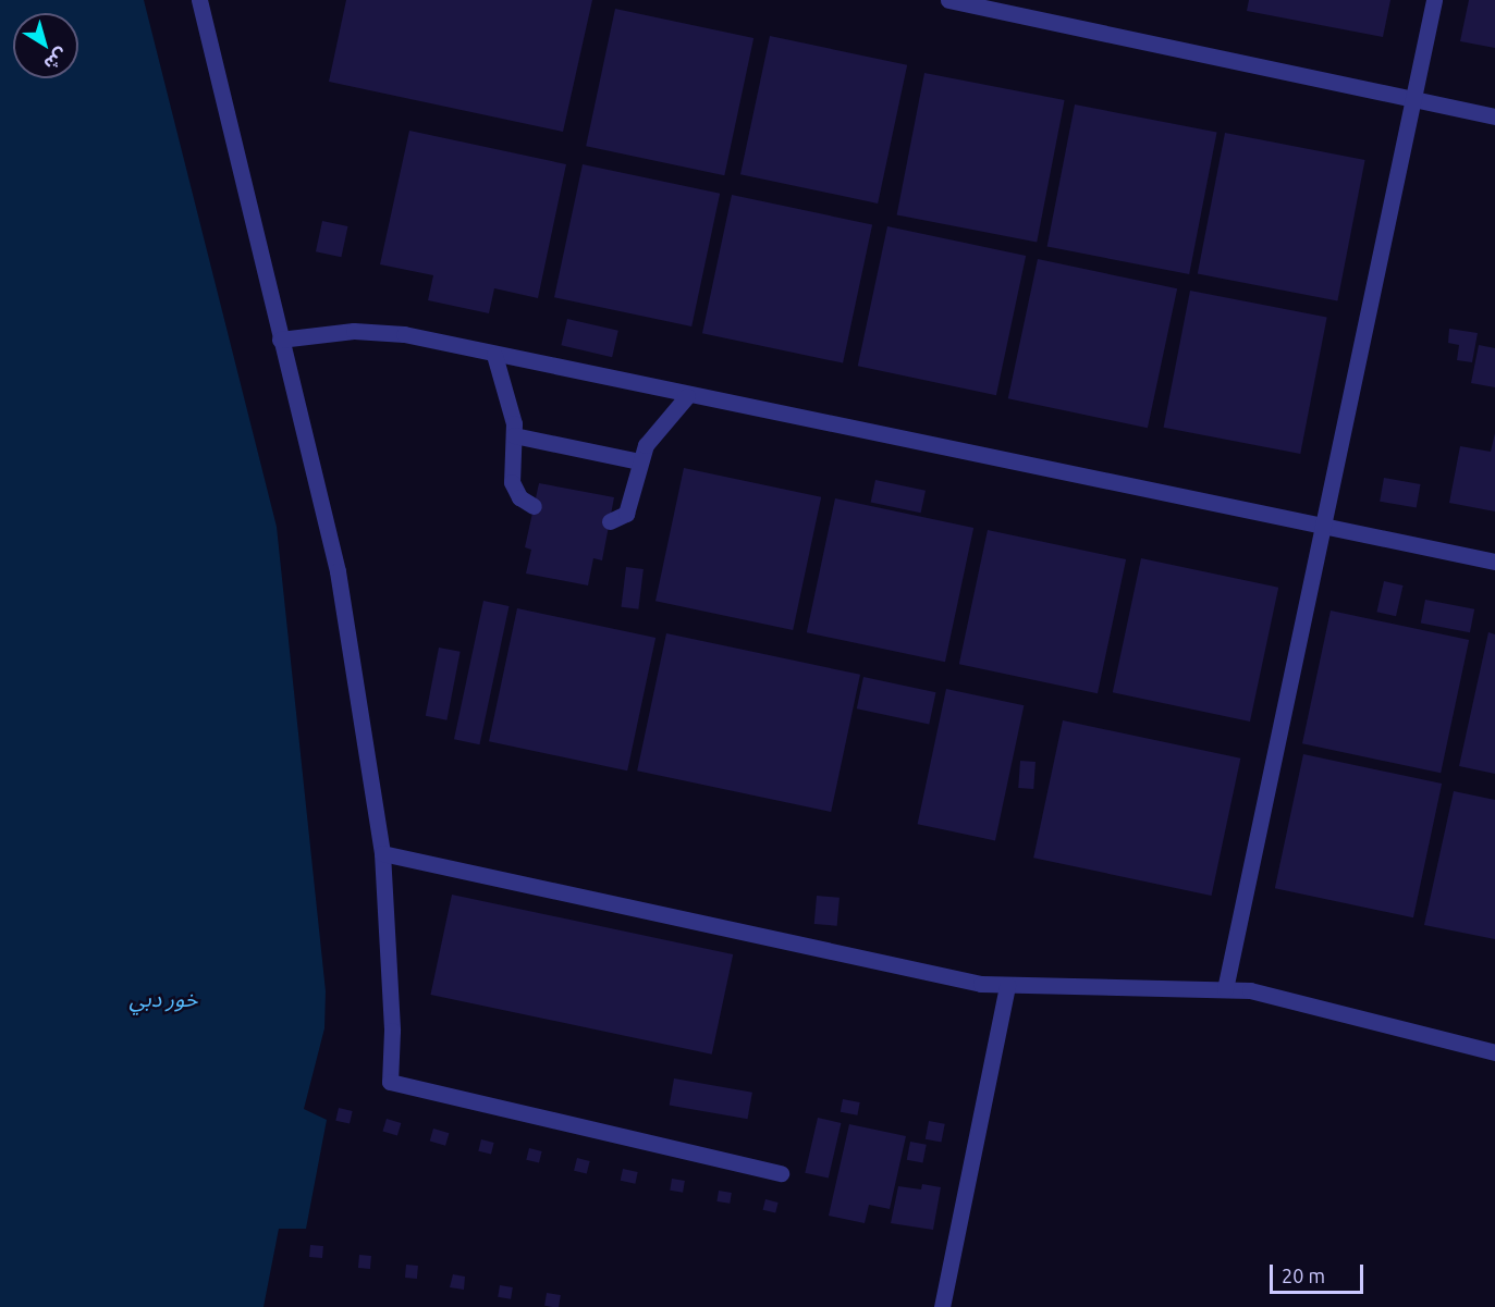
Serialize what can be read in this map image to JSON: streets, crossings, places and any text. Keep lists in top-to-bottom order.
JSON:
{
  "water": ["خور دبي"],
  "scale_bar": "20 m",
  "north": "bottom right"
}
